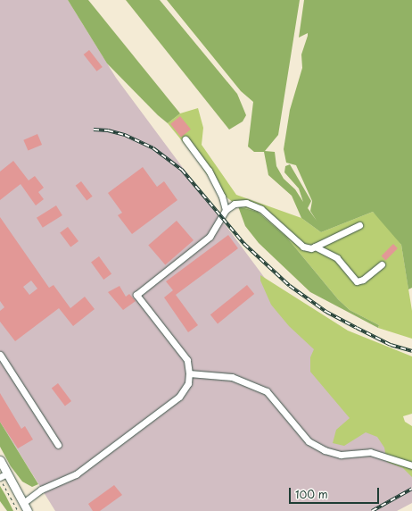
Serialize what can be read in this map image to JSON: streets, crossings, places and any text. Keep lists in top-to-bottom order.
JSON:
{
  "scale_bar": "100 m"
}
